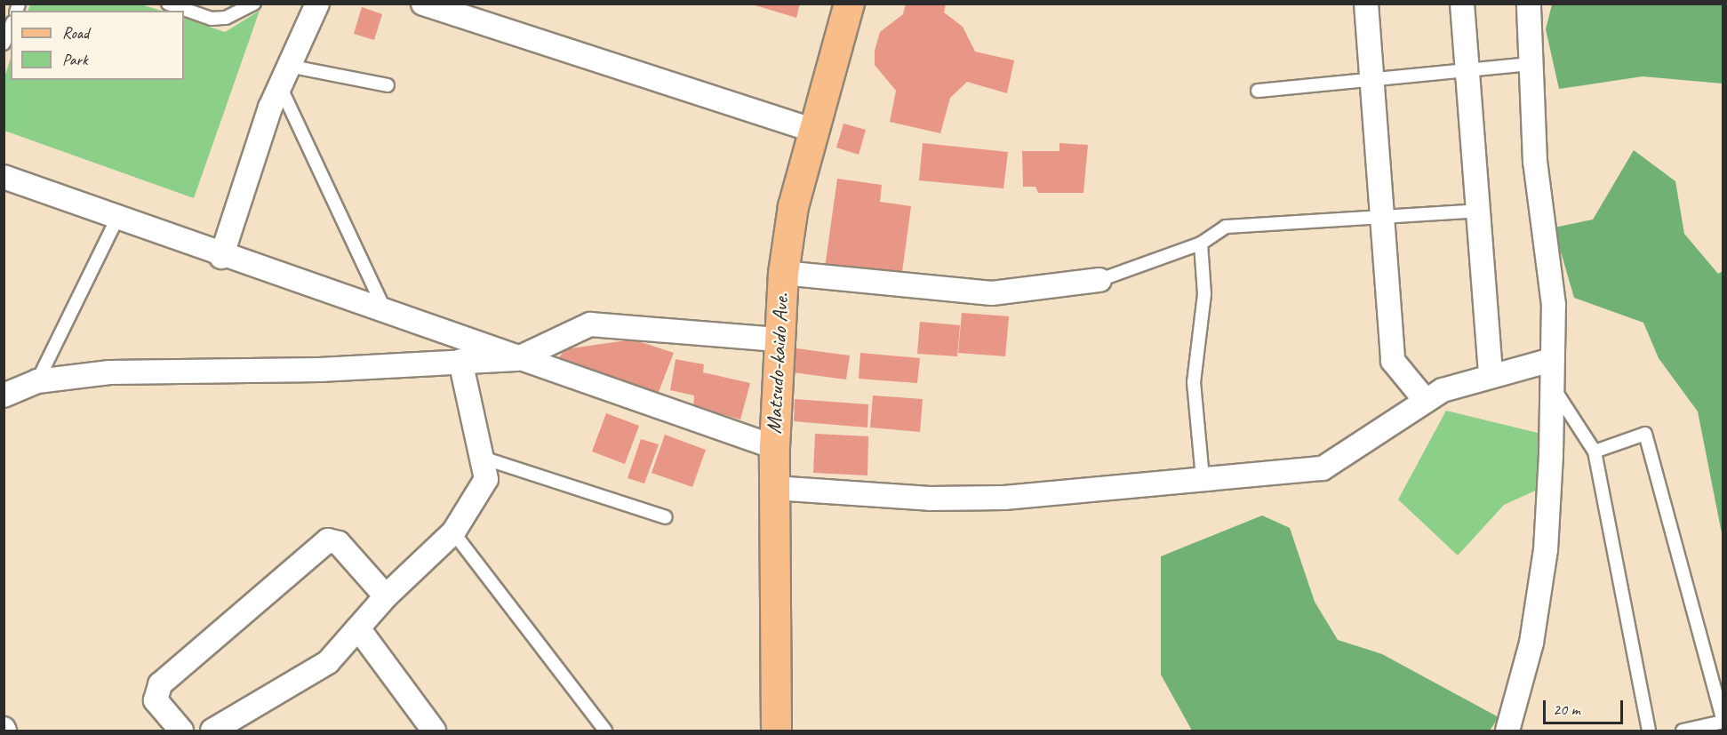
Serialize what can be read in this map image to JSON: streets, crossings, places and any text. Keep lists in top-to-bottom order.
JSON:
{
  "streets": {
    "main road": ["Matsudo-kaido Ave."]
  },
  "legend": ["Road", "Park"],
  "scale_bar": "20 m"
}
